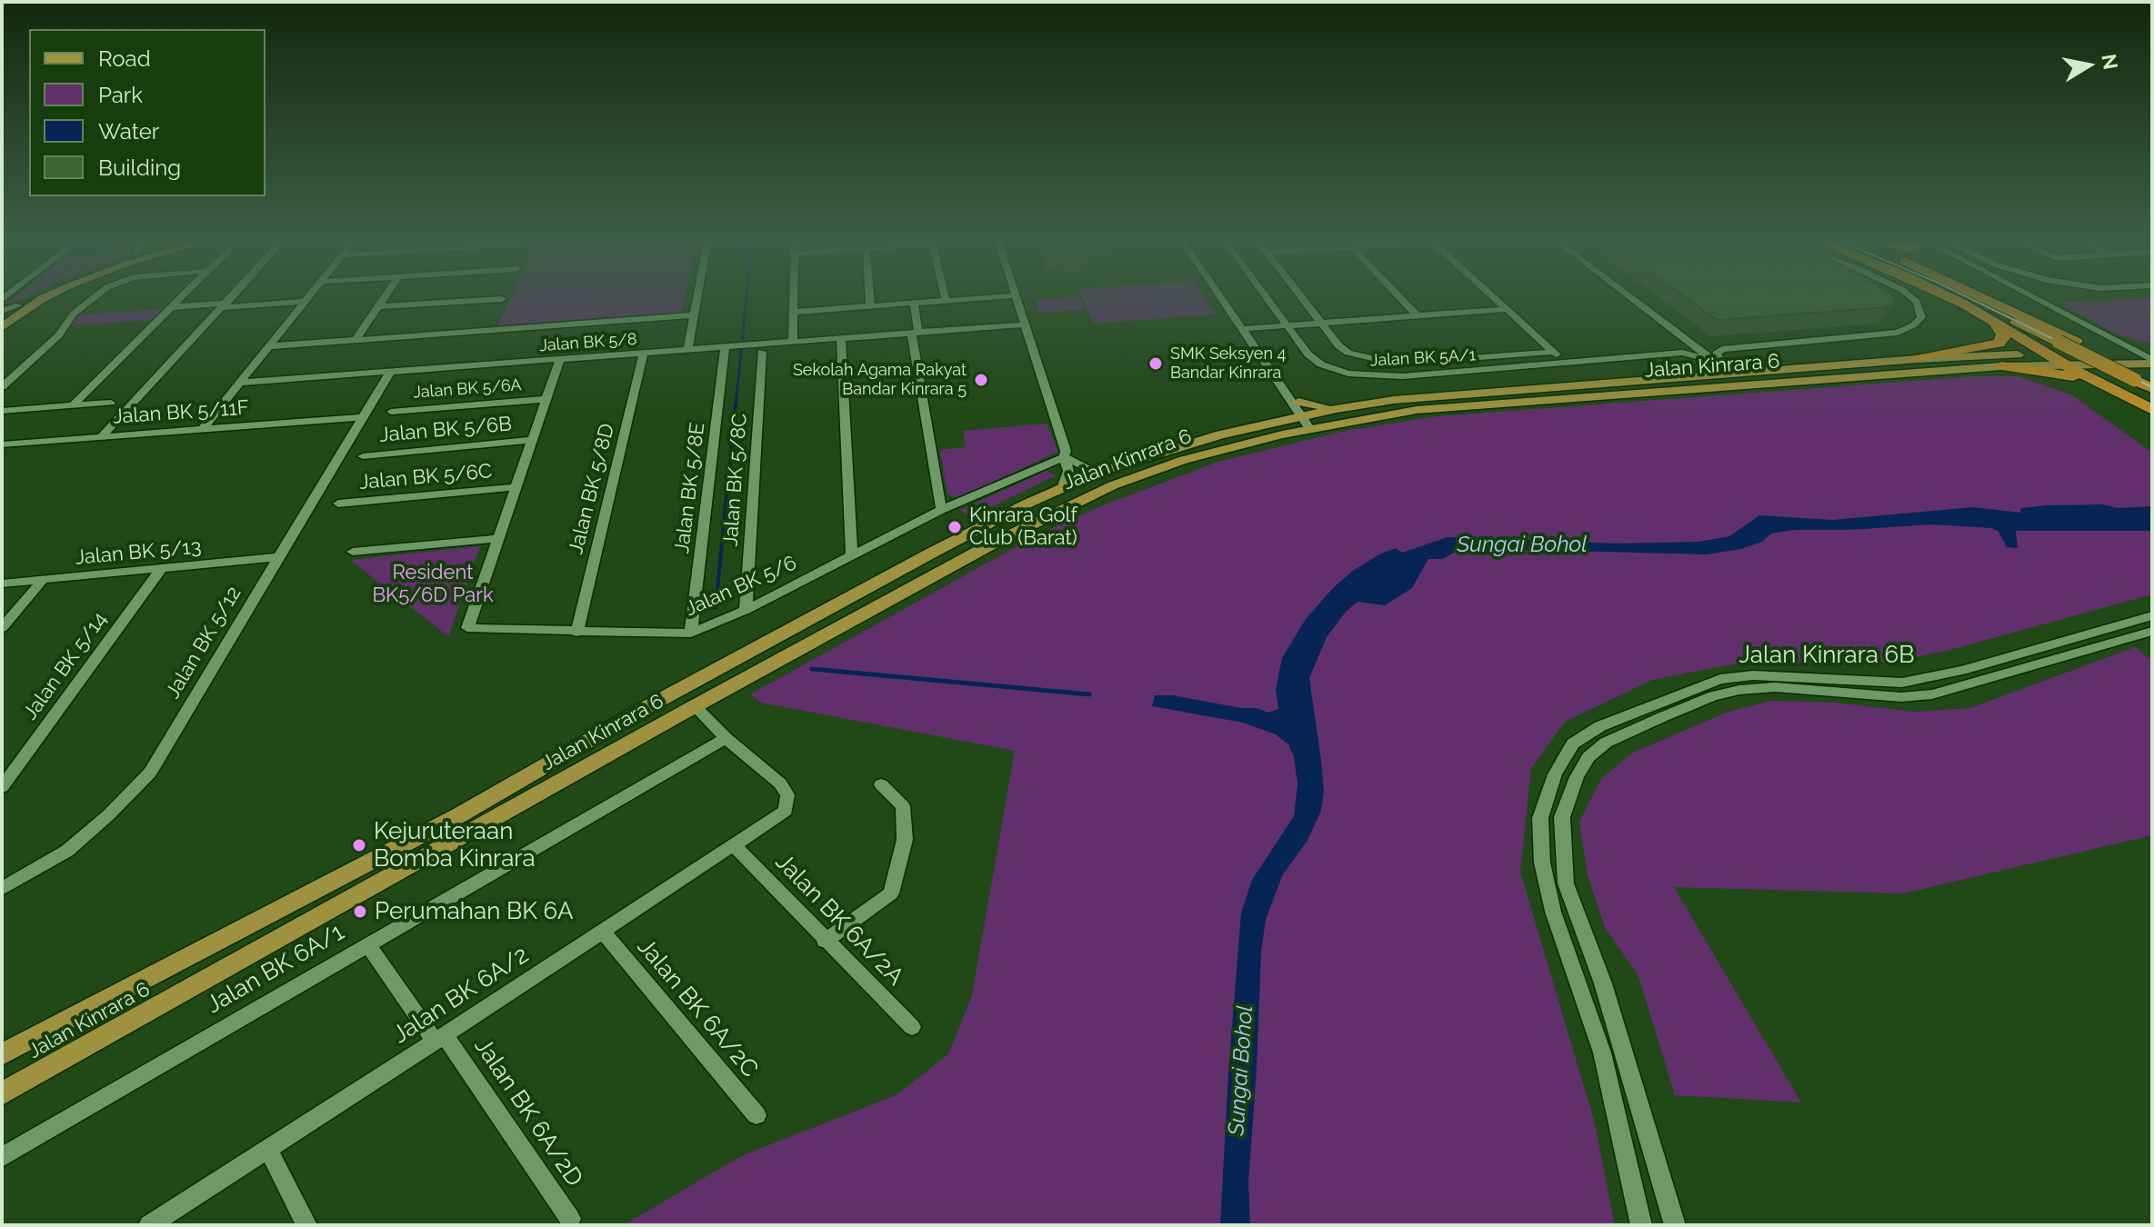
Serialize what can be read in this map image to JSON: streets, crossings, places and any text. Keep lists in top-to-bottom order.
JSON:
{
  "streets": {
    "main road": ["Jalan Kinrara 6"],
    "street": [
      "Jalan BK 5/8",
      "Jalan BK 5A/1",
      "Jalan BK 5/6A",
      "Jalan BK 5/11F",
      "Jalan BK 5/6B",
      "Jalan BK 5/6C",
      "Jalan BK 5/8C",
      "Jalan BK 5/8E",
      "Jalan BK 5/8D",
      "Jalan BK 5/13",
      "Jalan BK 5/6",
      "Jalan BK 5/12",
      "Jalan Kinrara 6B",
      "Jalan BK 5/14",
      "Jalan BK 6A/2A",
      "Jalan BK 6A/1",
      "Jalan BK 6A/2",
      "Jalan BK 6A/2C",
      "Jalan BK 6A/2D"
    ]
  },
  "crossings": [
    ["Jalan BK 5/8", "Jalan BK 5/8C"],
    ["Jalan BK 5/8", "Jalan BK 5/8E"],
    ["Jalan BK 5/8", "Jalan BK 5/8D"],
    ["Jalan BK 5/8", "Jalan BK 5/6"],
    ["Jalan BK 5/8", "Jalan BK 5/12"],
    ["Jalan BK 5A/1", "Jalan Kinrara 6"],
    ["Jalan Kinrara 6", "Jalan BK 6A/2"],
    ["Jalan BK 5/6A", "Jalan BK 5/6"],
    ["Jalan BK 5/11F", "Jalan BK 5/12"],
    ["Jalan BK 5/6B", "Jalan BK 5/6"],
    ["Jalan BK 5/6C", "Jalan BK 5/6"],
    ["Jalan BK 5/8C", "Jalan BK 5/6"],
    ["Jalan BK 5/8E", "Jalan BK 5/6"],
    ["Jalan BK 5/8D", "Jalan BK 5/6"],
    ["Jalan BK 5/13", "Jalan BK 5/12"],
    ["Jalan BK 5/13", "Jalan BK 5/14"],
    ["Jalan BK 6A/2A", "Jalan BK 6A/2"],
    ["Jalan BK 6A/1", "Jalan BK 6A/2"],
    ["Jalan BK 6A/1", "Jalan BK 6A/2D"],
    ["Jalan BK 6A/2", "Jalan BK 6A/2C"],
    ["Jalan BK 6A/2", "Jalan BK 6A/2D"]
  ],
  "water": ["Sungai Bohol"],
  "parks": ["Resident BK5/6D Park"],
  "places": [
    "SMK Seksyen 4 Bandar Kinrara",
    "Sekolah Agama Rakyat Bandar Kinrara 5",
    "Kinrara Golf Club (Barat)",
    "Kejuruteraan Bomba Kinrara",
    "Perumahan BK 6A"
  ],
  "legend": [
    "Road",
    "Park",
    "Water",
    "Building"
  ],
  "north": "right"
}
